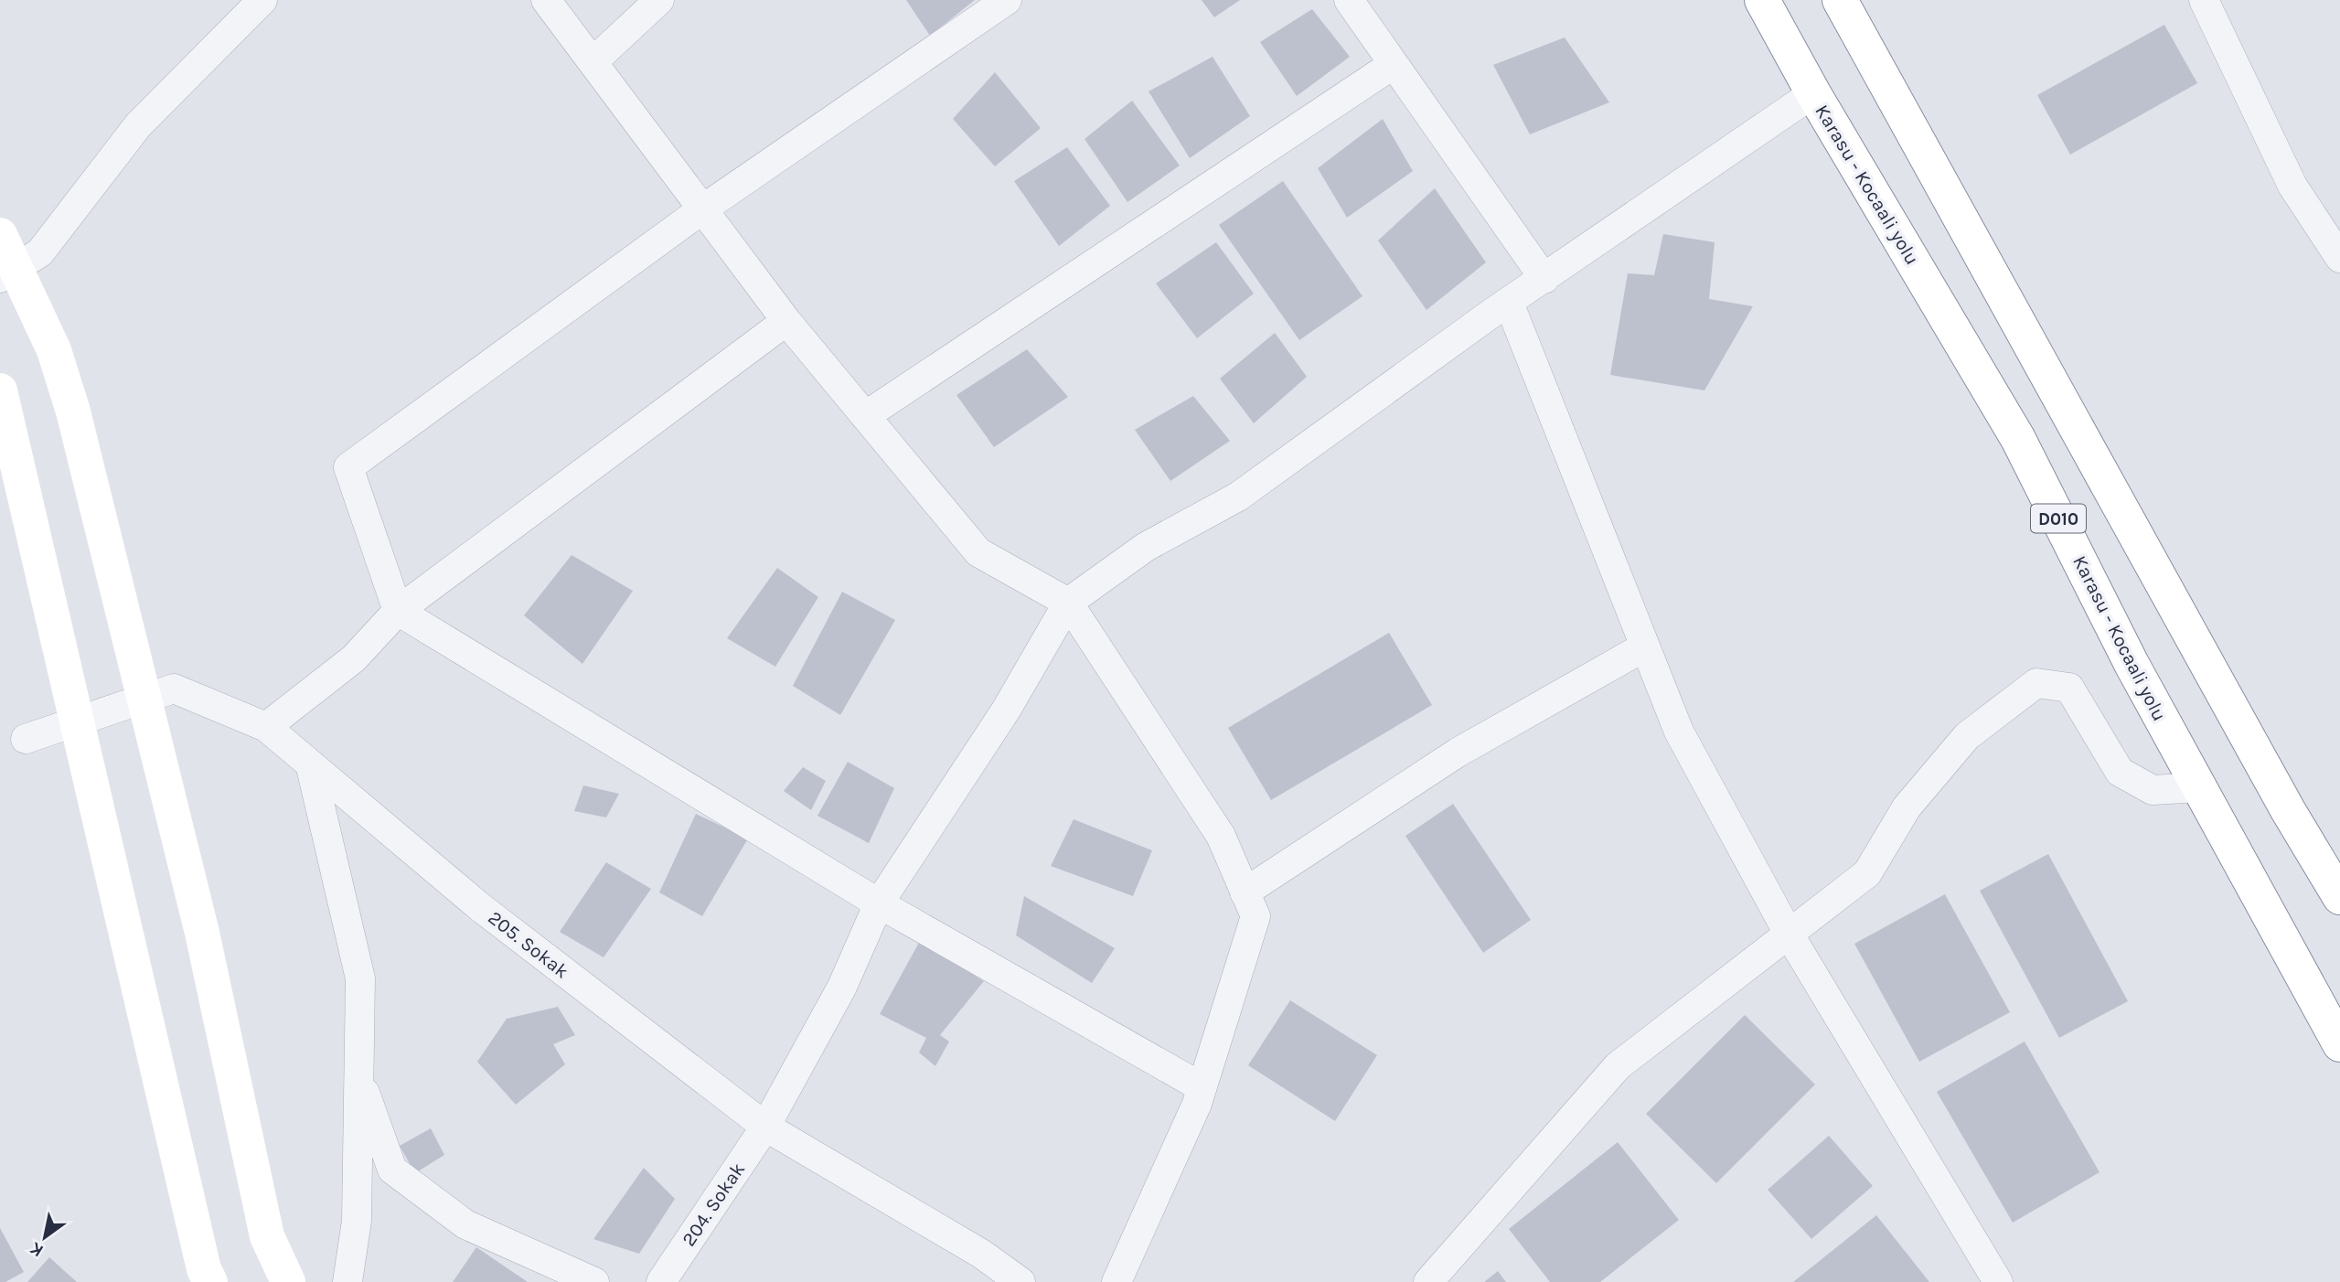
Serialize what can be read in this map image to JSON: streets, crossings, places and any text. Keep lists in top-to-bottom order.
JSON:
{
  "streets": {
    "main road": ["Karasu - Kocaali yolu", "D010"],
    "street": ["205. Sokak", "204. Sokak"]
  },
  "crossings": [
    ["205. Sokak", "204. Sokak"]
  ],
  "north": "bottom left"
}
